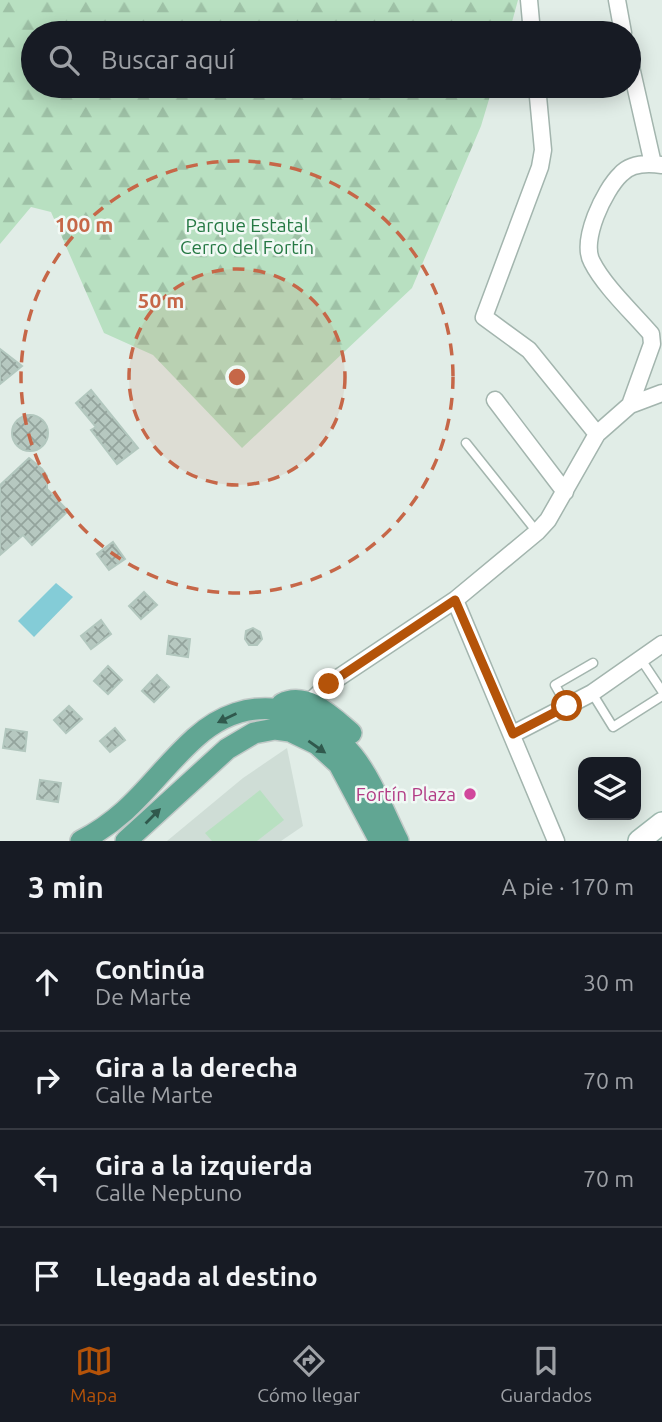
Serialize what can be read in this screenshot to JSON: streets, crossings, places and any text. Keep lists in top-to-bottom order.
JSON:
{
  "parks": ["Parque Estatal Cerro del Fortín"],
  "places": ["Fortín Plaza"],
  "page": {
    "search": "Buscar aquí",
    "heading": ["3 min", "A pie · 170 m"],
    "list": [
      ["Continúa", "De Marte", "30 m"],
      ["Gira a la derecha", "Calle Marte", "70 m"],
      ["Gira a la izquierda", "Calle Neptuno", "70 m"],
      "Llegada al destino"
    ],
    "nav": ["Mapa", "Cómo llegar", "Guardados"]
  },
  "rings": ["100 m", "50 m"]
}
